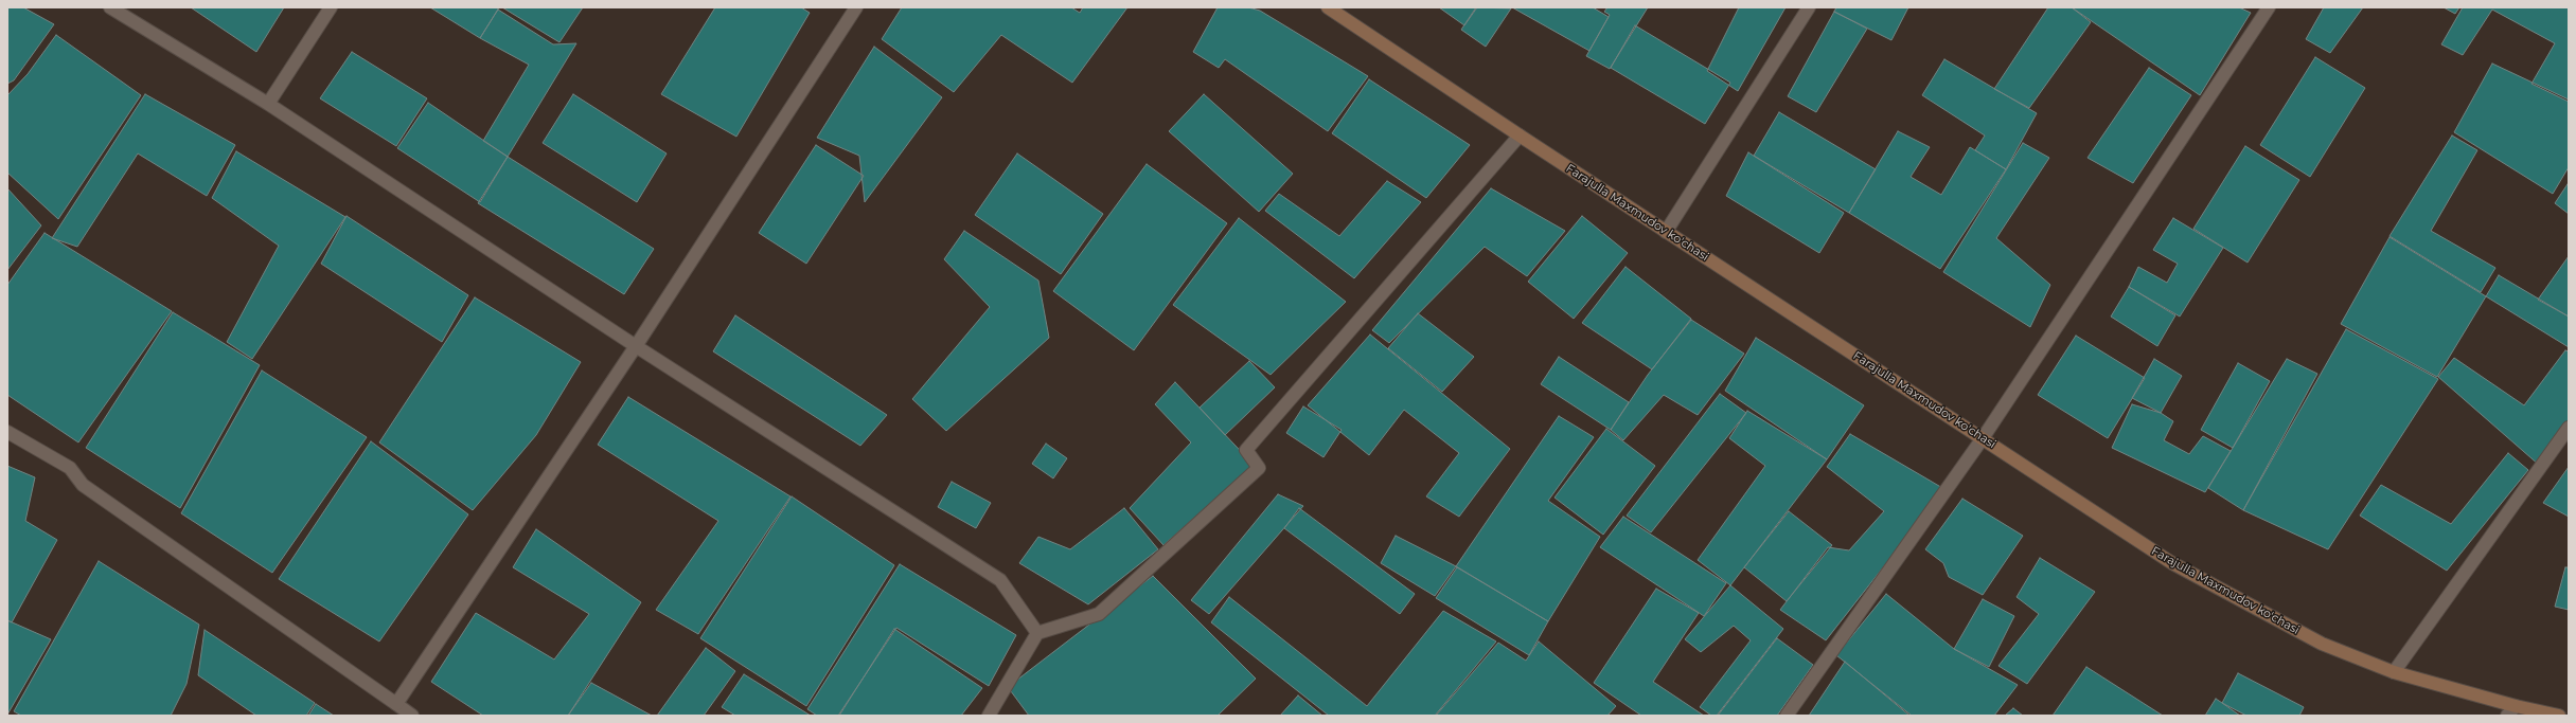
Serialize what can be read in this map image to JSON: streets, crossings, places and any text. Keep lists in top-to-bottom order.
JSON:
{
  "streets": {
    "main road": ["Farajulla Maxmudov ko'chasi"]
  }
}
